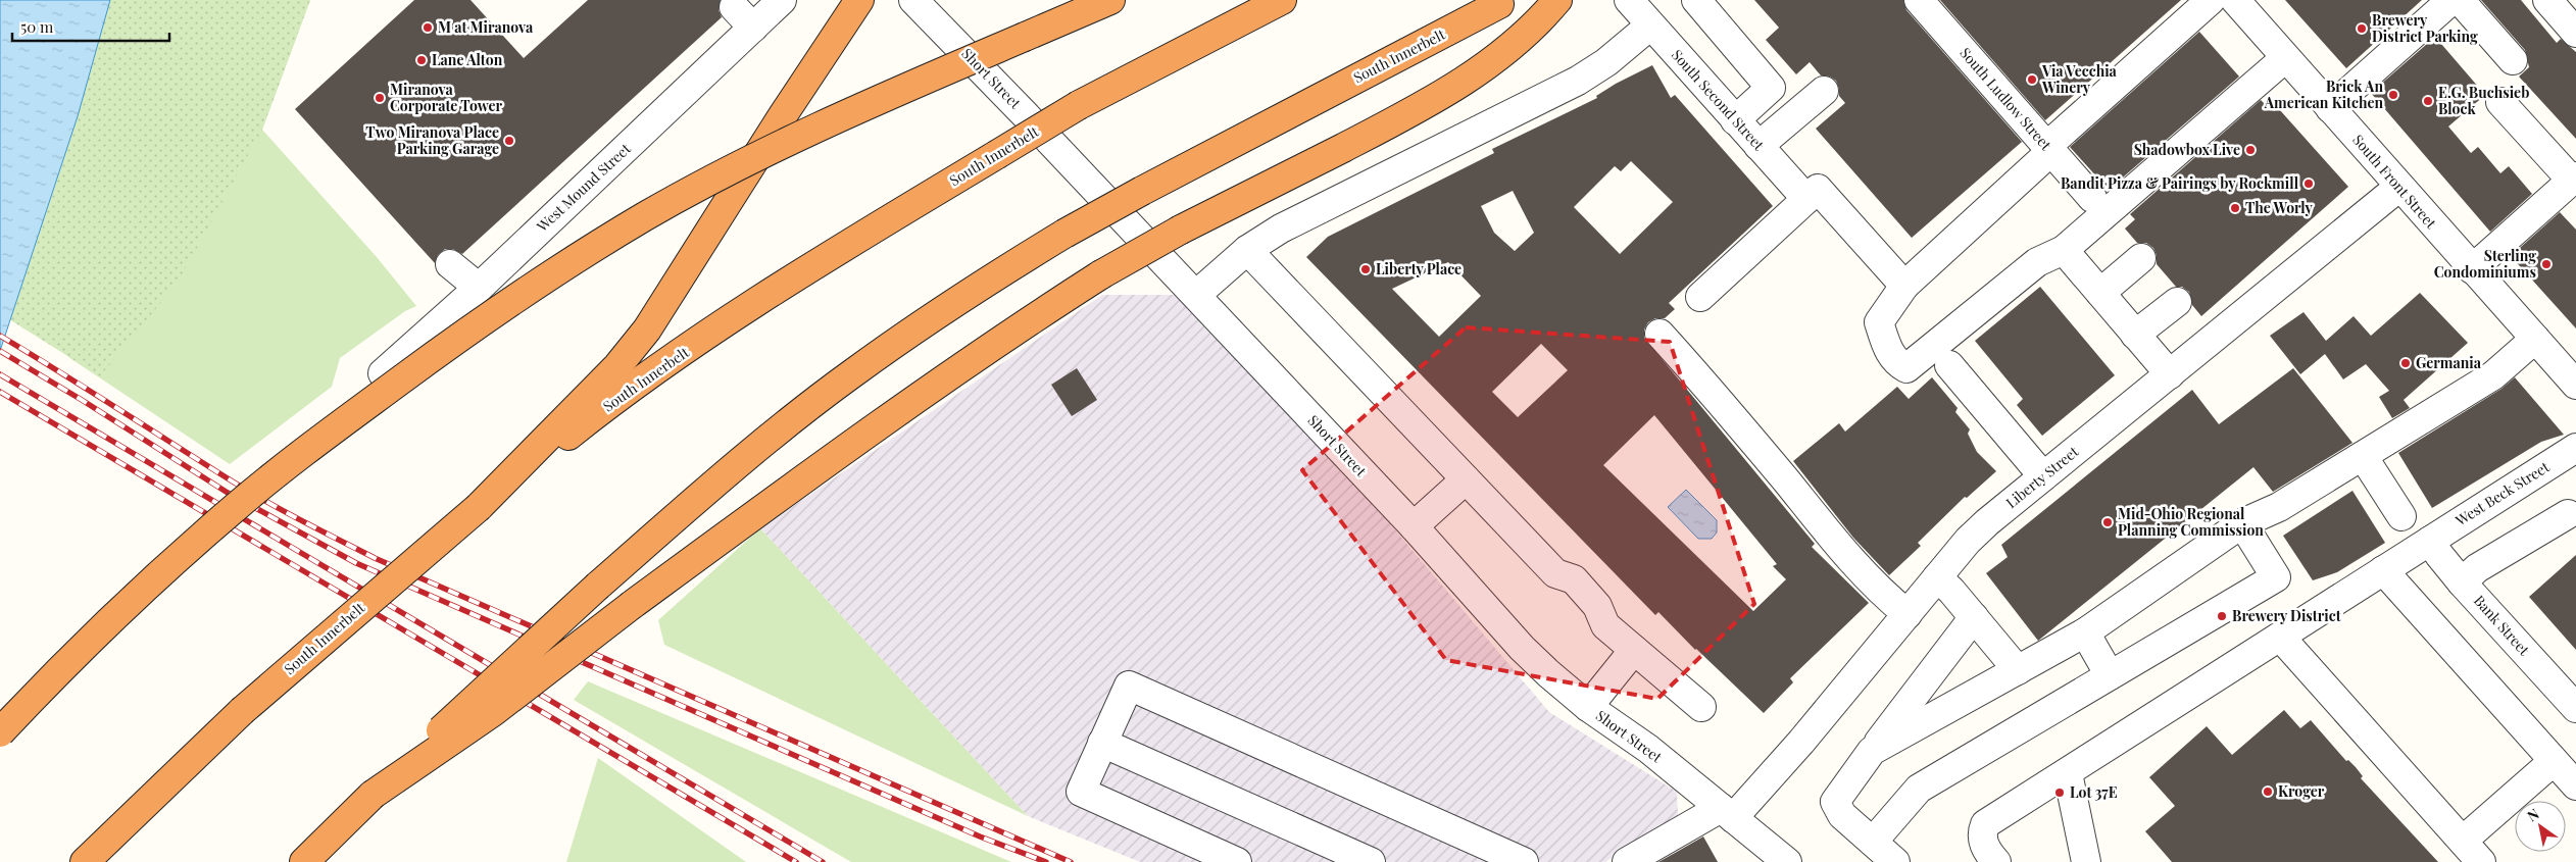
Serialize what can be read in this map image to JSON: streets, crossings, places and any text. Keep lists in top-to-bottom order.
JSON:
{
  "streets": {
    "highway": ["South Innerbelt"],
    "street": [
      "Short Street",
      "South Ludlow Street",
      "South Second Street",
      "South Front Street",
      "West Mound Street",
      "Liberty Street",
      "West Beck Street",
      "Bank Street"
    ]
  },
  "crossings": [
    ["Short Street", "Liberty Street"],
    ["South Front Street", "Liberty Street"],
    ["West Beck Street", "Bank Street"]
  ],
  "places": [
    "M at Miranova",
    "Brewery District Parking",
    "Lane Alton",
    "Via Vecchia Winery",
    "Brick An American Kitchen",
    "Miranova Corporate Tower",
    "E.G. Buchsieb Block",
    "Two Miranova Place Parking Garage",
    "Shadowbox Live",
    "Bandit Pizza & Pairings by Rockmill",
    "The Worly",
    "Sterling Condominiums",
    "Liberty Place",
    "Germania",
    "Mid-Ohio Regional Planning Commission",
    "Brewery District",
    "Kroger",
    "Lot 37E"
  ],
  "scale_bar": "50 m",
  "north": "top left"
}
